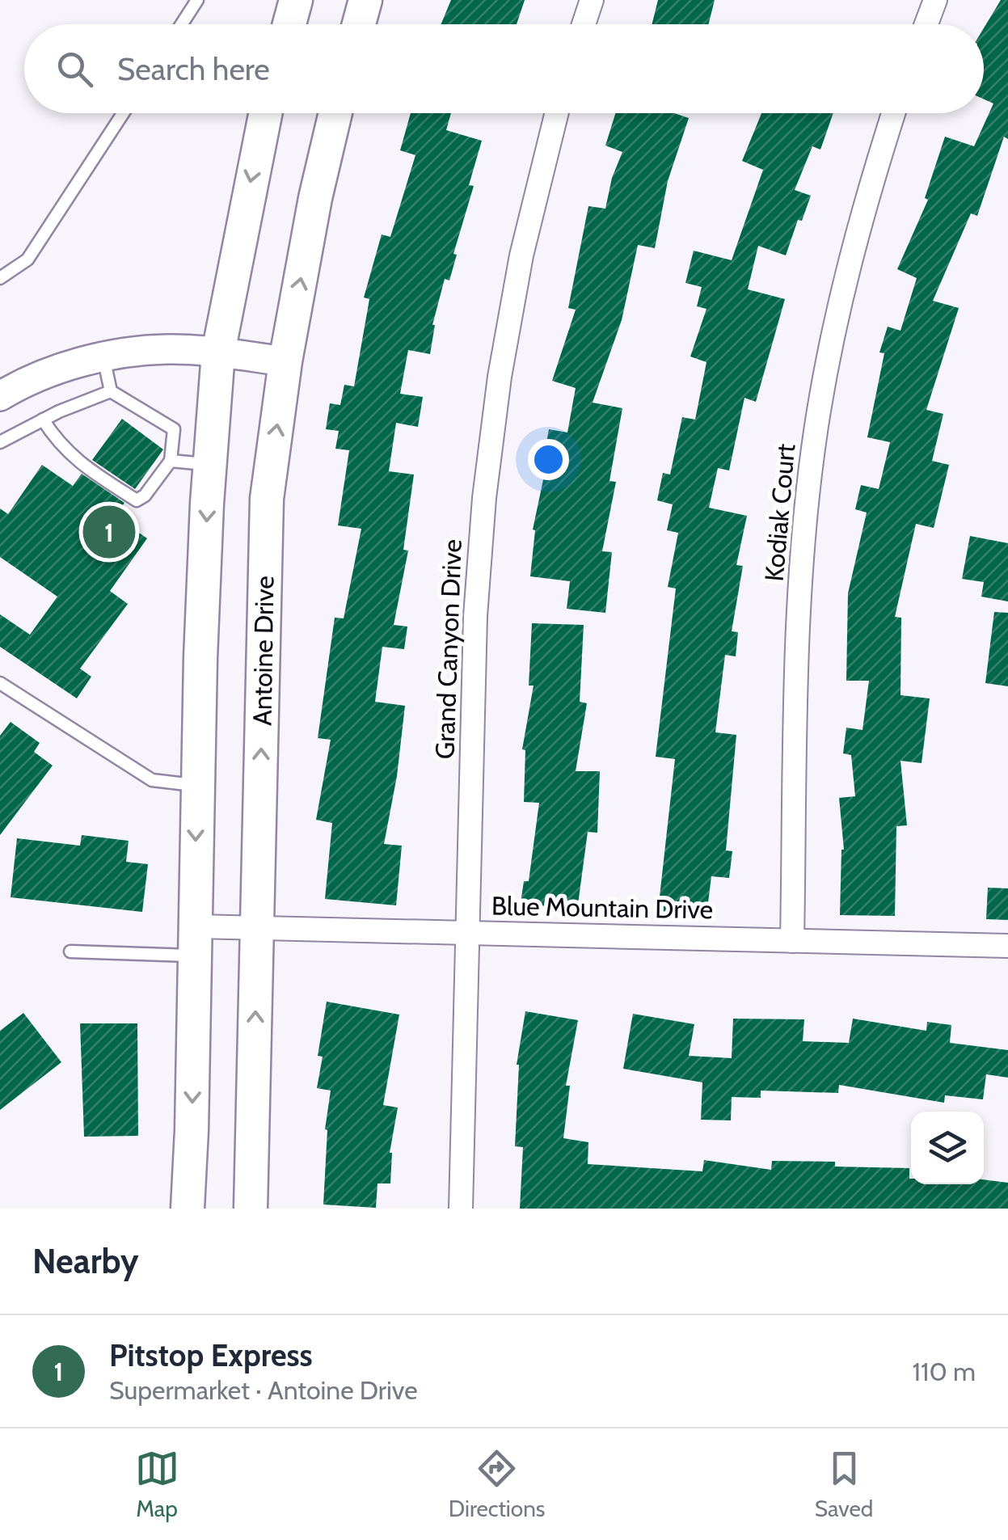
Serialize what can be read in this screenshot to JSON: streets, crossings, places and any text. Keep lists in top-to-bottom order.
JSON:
{
  "streets": {
    "main road": ["Antoine Drive"],
    "street": ["Kodiak Court", "Grand Canyon Drive", "Blue Mountain Drive"]
  },
  "crossings": [
    ["Kodiak Court", "Blue Mountain Drive"],
    ["Grand Canyon Drive", "Blue Mountain Drive"],
    ["Antoine Drive", "Blue Mountain Drive"]
  ],
  "page": {
    "search": "Search here",
    "pins": "1",
    "heading": "Nearby",
    "list": [
      {
        "mark": "1",
        "name": "Pitstop Express",
        "note": "Supermarket · Antoine Drive",
        "value": "110 m"
      }
    ],
    "nav": ["Map", "Directions", "Saved"]
  }
}
